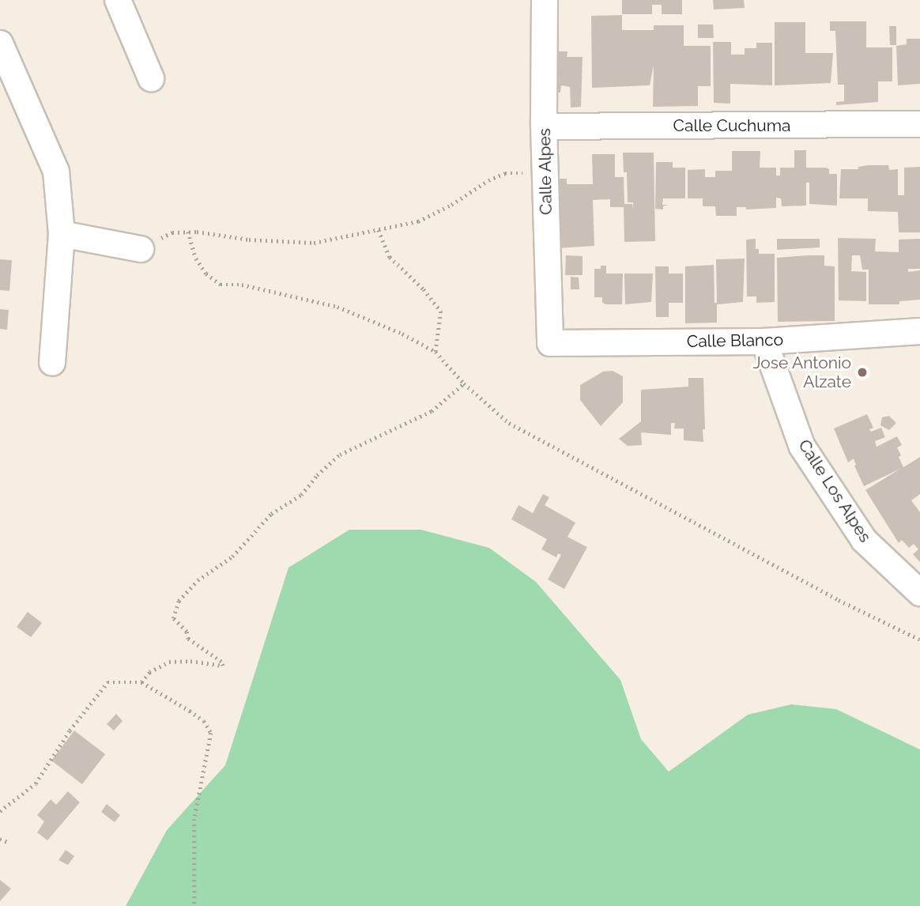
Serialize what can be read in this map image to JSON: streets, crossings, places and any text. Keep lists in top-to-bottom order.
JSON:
{
  "streets": {
    "street": [
      "Calle Cuchuma",
      "Calle Alpes",
      "Calle Blanco",
      "Calle Los Alpes"
    ]
  },
  "crossings": [
    ["Calle Cuchuma", "Calle Alpes"],
    ["Calle Alpes", "Calle Blanco"],
    ["Calle Blanco", "Calle Los Alpes"]
  ],
  "places": ["Jose Antonio Alzate"]
}
